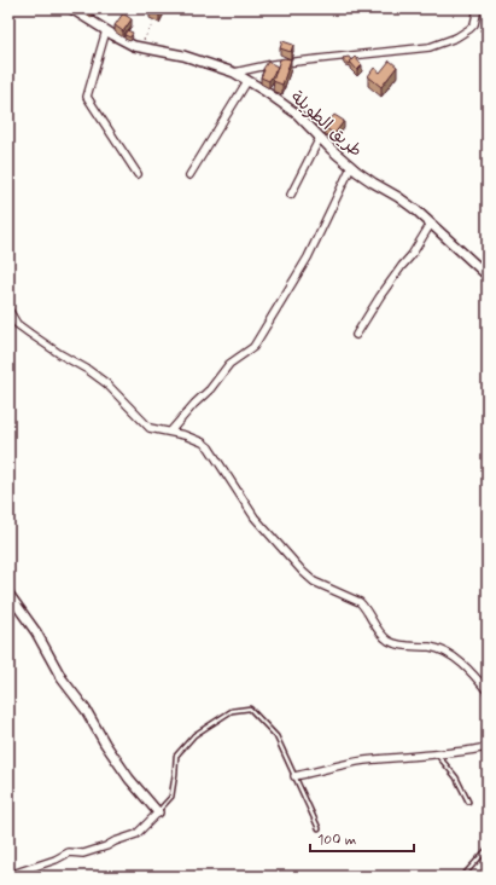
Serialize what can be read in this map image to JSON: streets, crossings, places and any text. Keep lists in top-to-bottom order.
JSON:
{
  "streets": {
    "street": ["طريق الطويلة"]
  },
  "scale_bar": "100 m"
}
